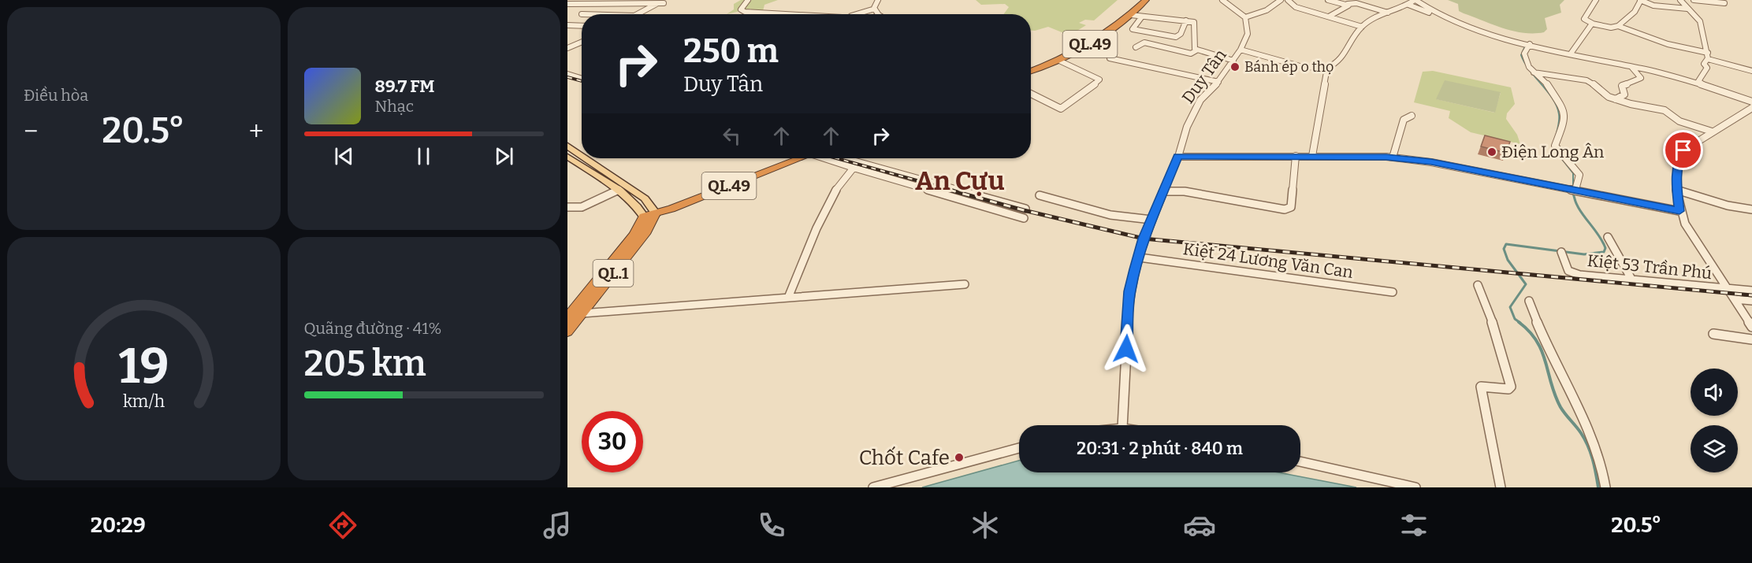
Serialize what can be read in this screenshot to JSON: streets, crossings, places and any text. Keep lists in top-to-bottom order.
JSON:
{
  "streets": {
    "highway": ["QL.49", "QL.1"],
    "street": ["Duy Tân", "Kiệt 24 Lương Văn Can", "Kiệt 53 Trần Phú"]
  },
  "crossings": [
    ["QL.49", "QL.1"],
    ["Duy Tân", "Kiệt 24 Lương Văn Can"]
  ],
  "districts": ["An Cựu"],
  "places": ["Bánh ép o thọ", "Điện Long Ân", "Chốt Cafe"],
  "page": {
    "tile": [
      "Điều hòa",
      ["Quãng đường · 41%", "205 km"]
    ],
    "turn": ["250 m", "Duy Tân"],
    "song": ["89.7 FM", "Nhạc"],
    "heat": ["−", "20.5°", "+"],
    "limit": "30",
    "trip": "20:31 · 2 phút · 840 m",
    "tabs": ["20:29", "20.5°"],
    "gauge": ["19", "km/h"]
  }
}
